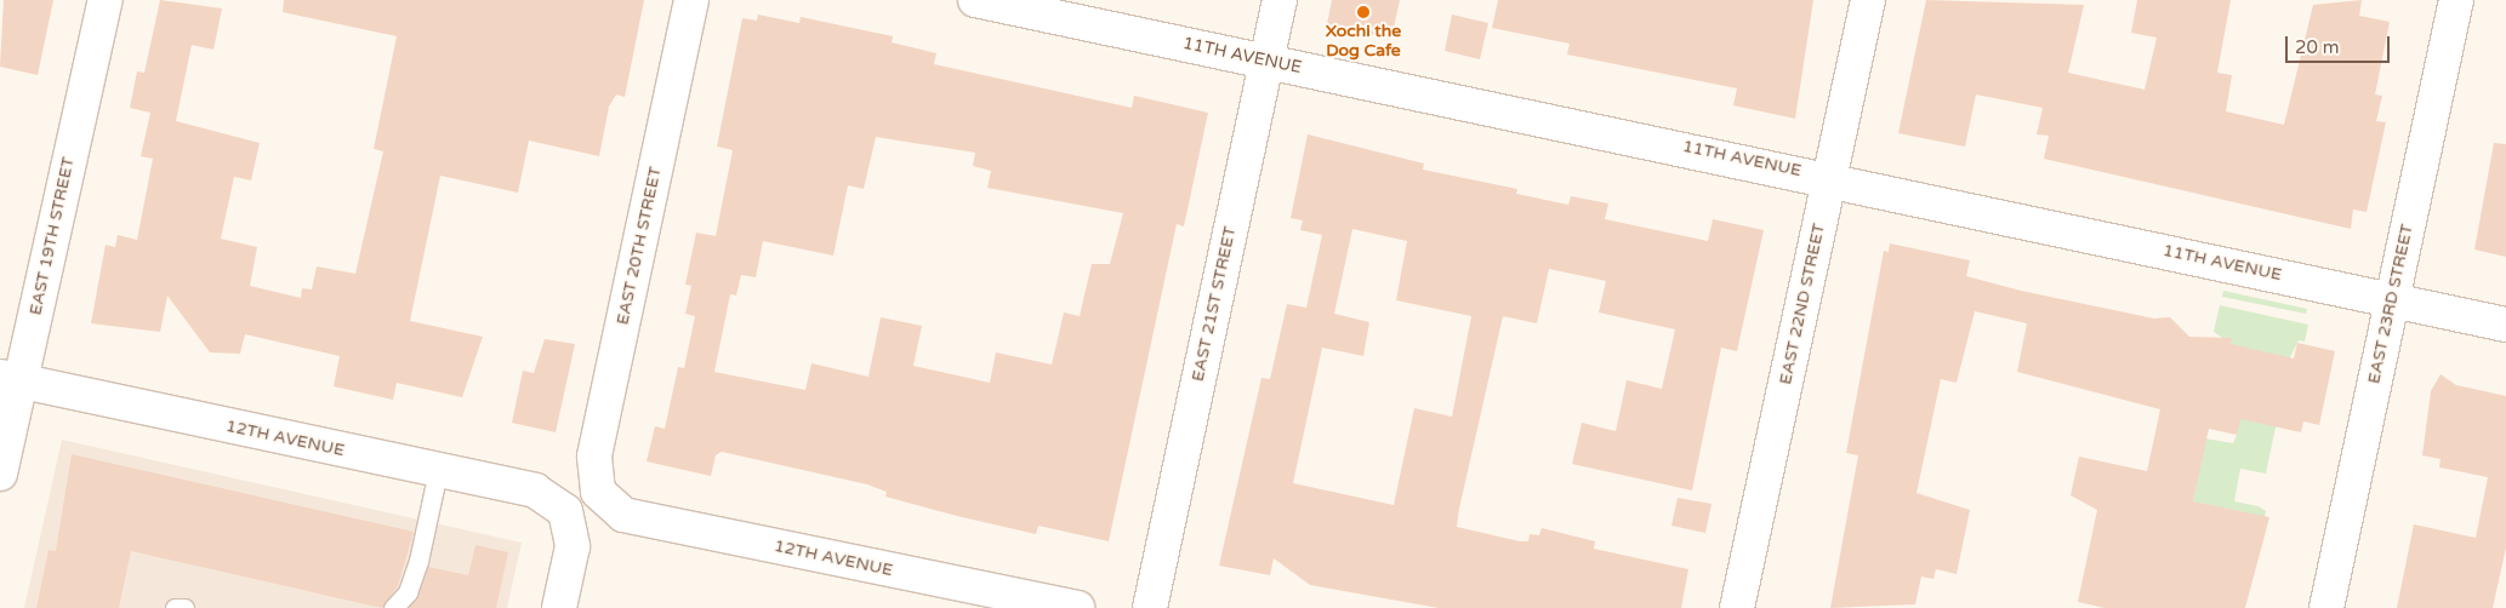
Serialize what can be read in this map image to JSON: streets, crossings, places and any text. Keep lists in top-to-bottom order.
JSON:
{
  "streets": {
    "street": [
      "11TH AVENUE",
      "EAST 19TH STREET",
      "EAST 20TH STREET",
      "EAST 21ST STREET",
      "EAST 22ND STREET",
      "EAST 23RD STREET",
      "12TH AVENUE"
    ]
  },
  "crossings": [
    ["11TH AVENUE", "EAST 21ST STREET"],
    ["11TH AVENUE", "EAST 22ND STREET"],
    ["11TH AVENUE", "EAST 23RD STREET"],
    ["EAST 19TH STREET", "12TH AVENUE"],
    ["EAST 20TH STREET", "12TH AVENUE"]
  ],
  "places": ["Xochi the Dog Cafe"],
  "scale_bar": "20 m"
}
